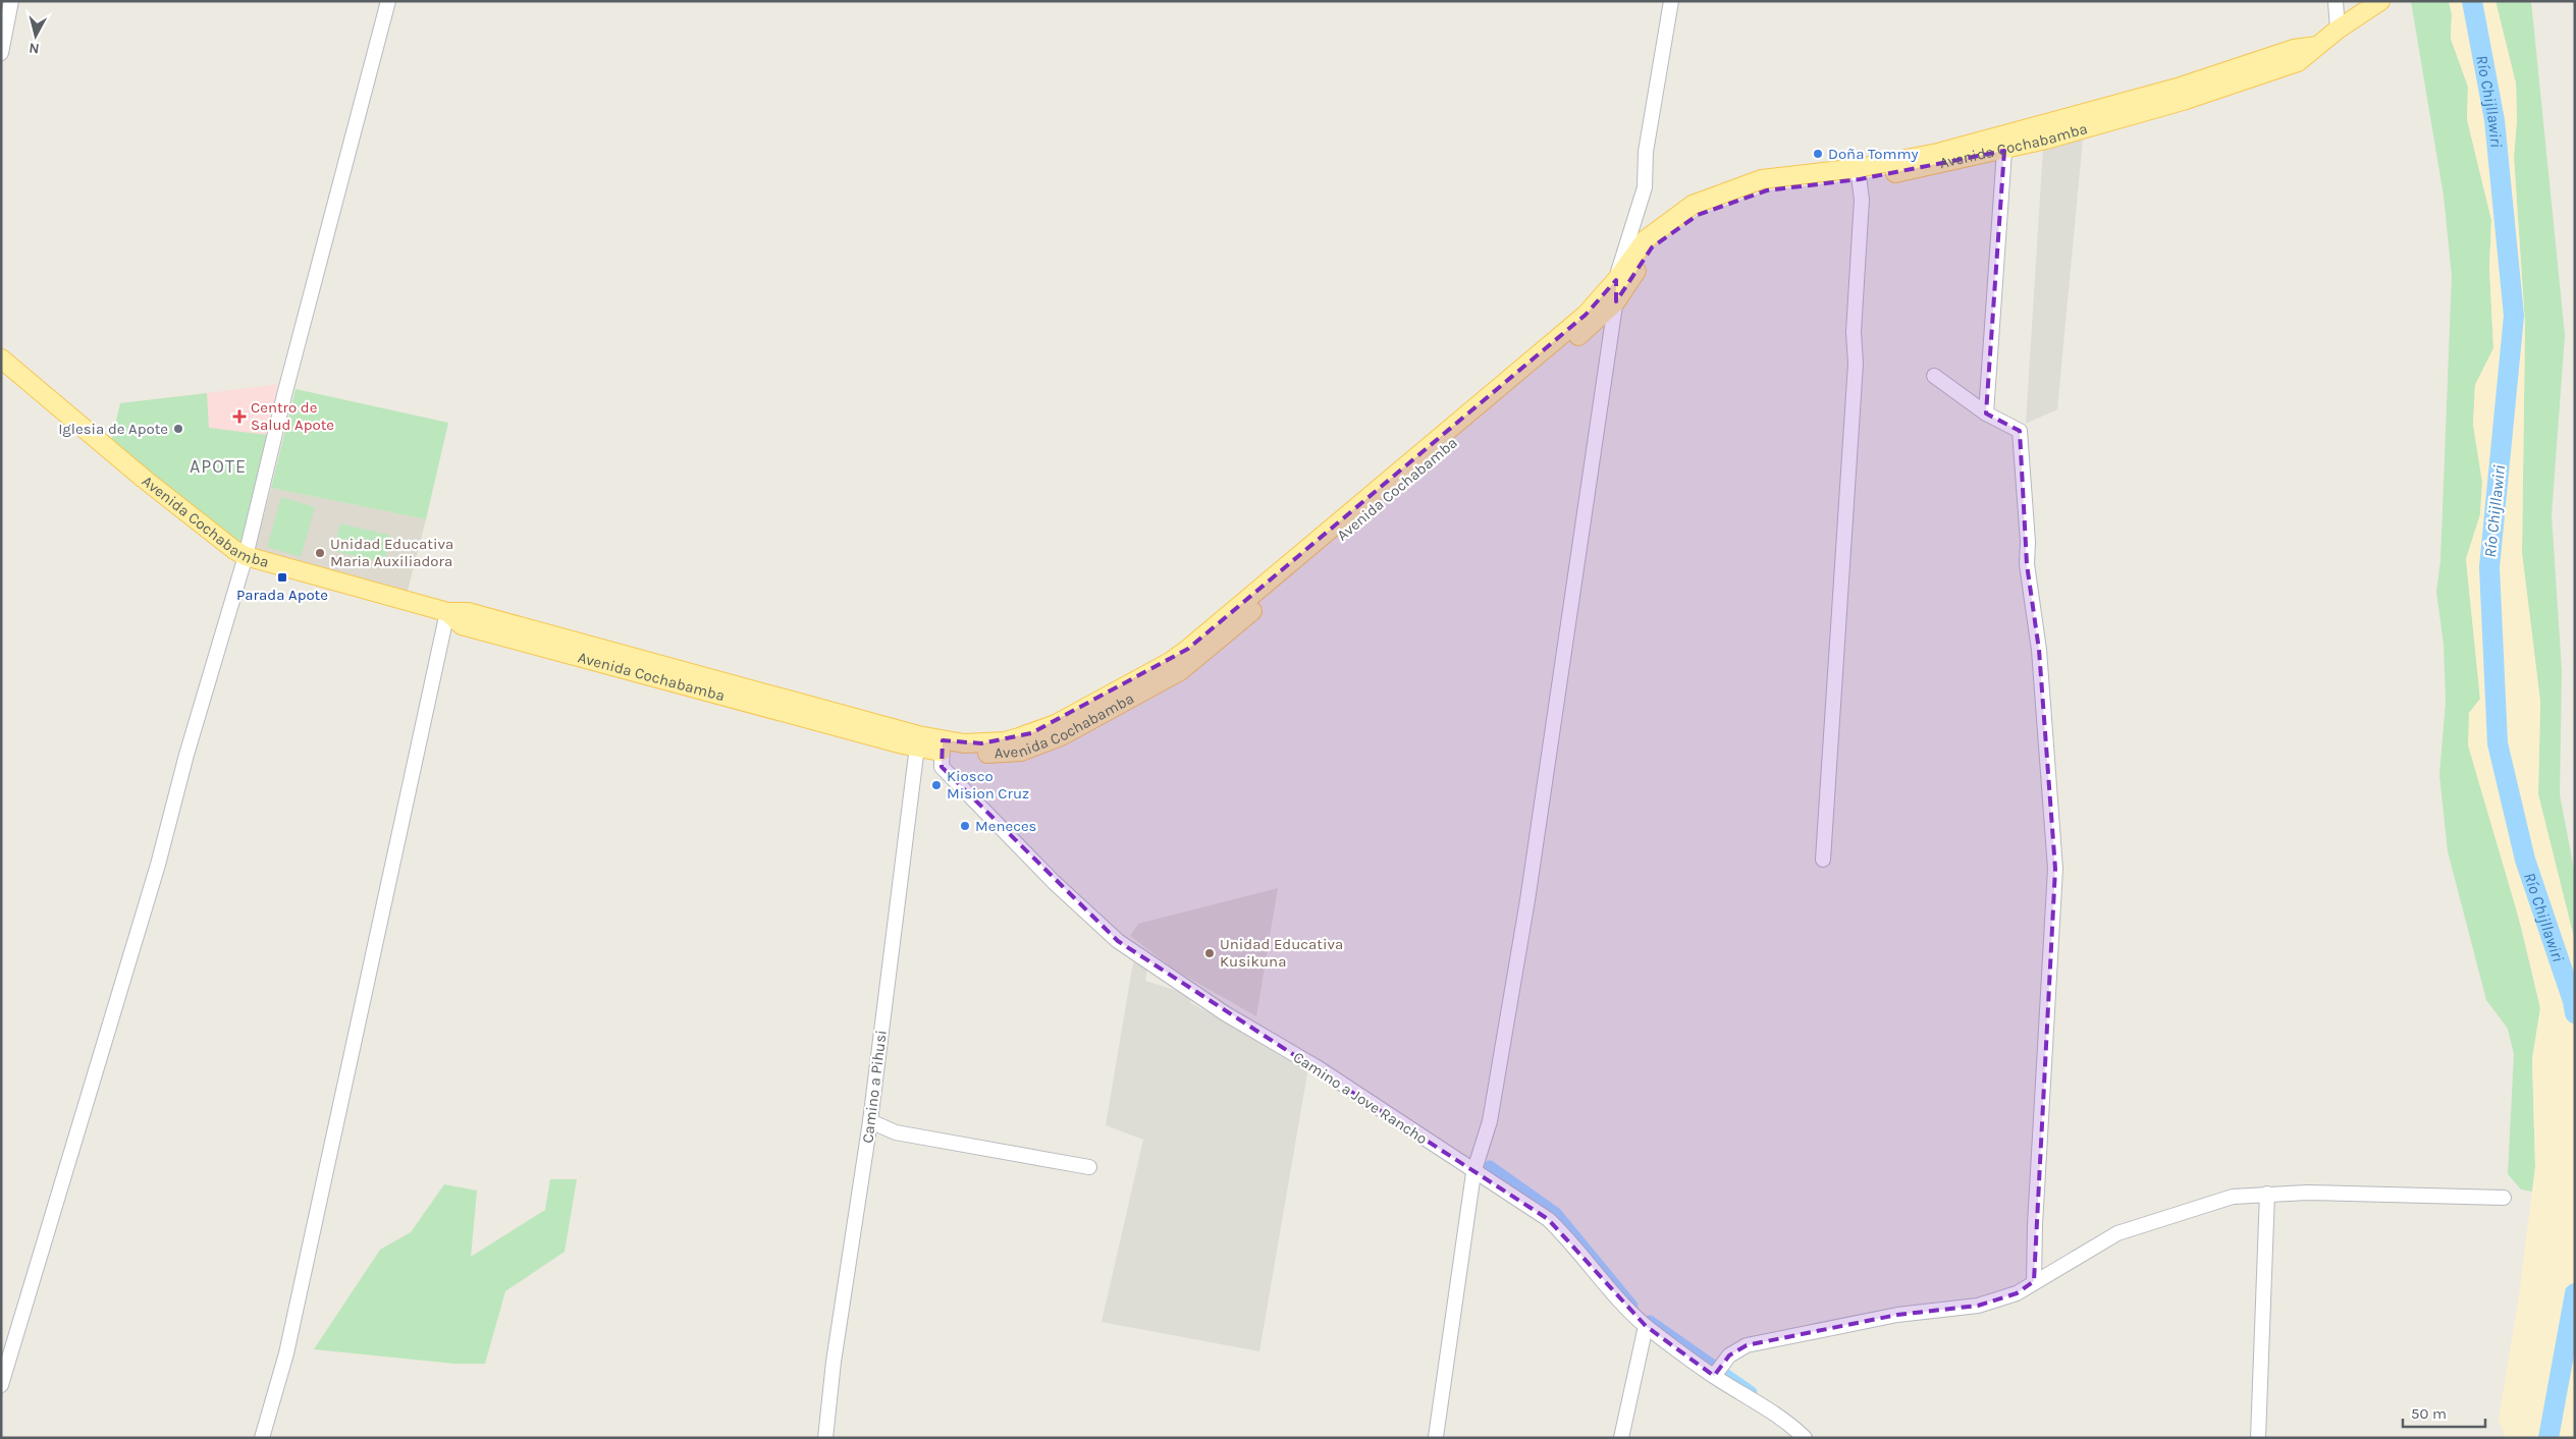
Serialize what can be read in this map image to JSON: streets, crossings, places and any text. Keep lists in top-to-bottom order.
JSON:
{
  "streets": {
    "main road": ["Avenida Cochabamba"],
    "street": ["Camino a Pihusi", "Camino a Jove Rancho"]
  },
  "crossings": [
    ["Avenida Cochabamba", "Camino a Pihusi"],
    ["Avenida Cochabamba", "Camino a Jove Rancho"]
  ],
  "districts": ["APOTE"],
  "water": ["Río Chijllawiri"],
  "places": {
    "other": [
      "Doña Tommy",
      "Iglesia de Apote",
      "Unidad Educativa Maria Auxiliadora",
      "Kiosco Mision Cruz",
      "Meneces",
      "Unidad Educativa Kusikuna"
    ],
    "health": ["Centro de Salud Apote"],
    "transit": ["Parada Apote"]
  },
  "scale_bar": "50 m",
  "north": "bottom"
}
